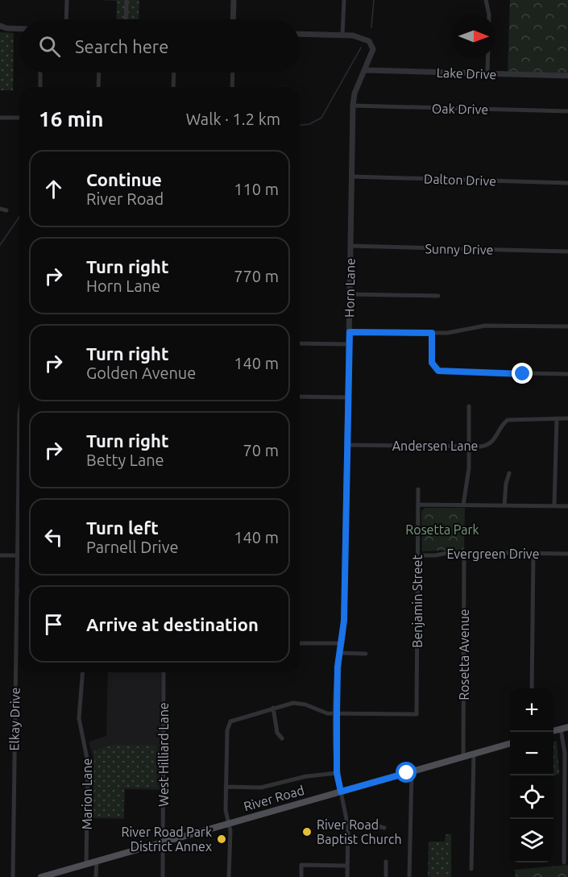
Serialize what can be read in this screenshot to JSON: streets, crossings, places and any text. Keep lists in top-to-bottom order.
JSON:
{
  "streets": {
    "main road": ["River Road"],
    "street": [
      "Lake Drive",
      "Oak Drive",
      "Dalton Drive",
      "Sunny Drive",
      "Horn Lane",
      "Andersen Lane",
      "Evergreen Drive",
      "Benjamin Street",
      "Rosetta Avenue",
      "Elkay Drive",
      "West Hilliard Lane",
      "Marion Lane"
    ]
  },
  "crossings": [
    ["Lake Drive", "Horn Lane"],
    ["Oak Drive", "Horn Lane"],
    ["Dalton Drive", "Horn Lane"],
    ["Sunny Drive", "Horn Lane"],
    ["Horn Lane", "Andersen Lane"],
    ["Horn Lane", "Benjamin Street"],
    ["Horn Lane", "River Road"],
    ["Evergreen Drive", "Benjamin Street"],
    ["Evergreen Drive", "Rosetta Avenue"],
    ["Rosetta Avenue", "River Road"],
    ["West Hilliard Lane", "River Road"],
    ["Marion Lane", "River Road"]
  ],
  "parks": ["Rosetta Park"],
  "places": ["River Road Baptist Church", "River Road Park District Annex"],
  "north": "right",
  "page": {
    "search": "Search here",
    "heading": ["16 min", "Walk · 1.2 km"],
    "list": [
      ["Continue", "River Road", "110 m"],
      ["Turn right", "Horn Lane", "770 m"],
      ["Turn right", "Golden Avenue", "140 m"],
      ["Turn right", "Betty Lane", "70 m"],
      ["Turn left", "Parnell Drive", "140 m"],
      "Arrive at destination"
    ],
    "map_buttons": ["+", "−"]
  }
}
